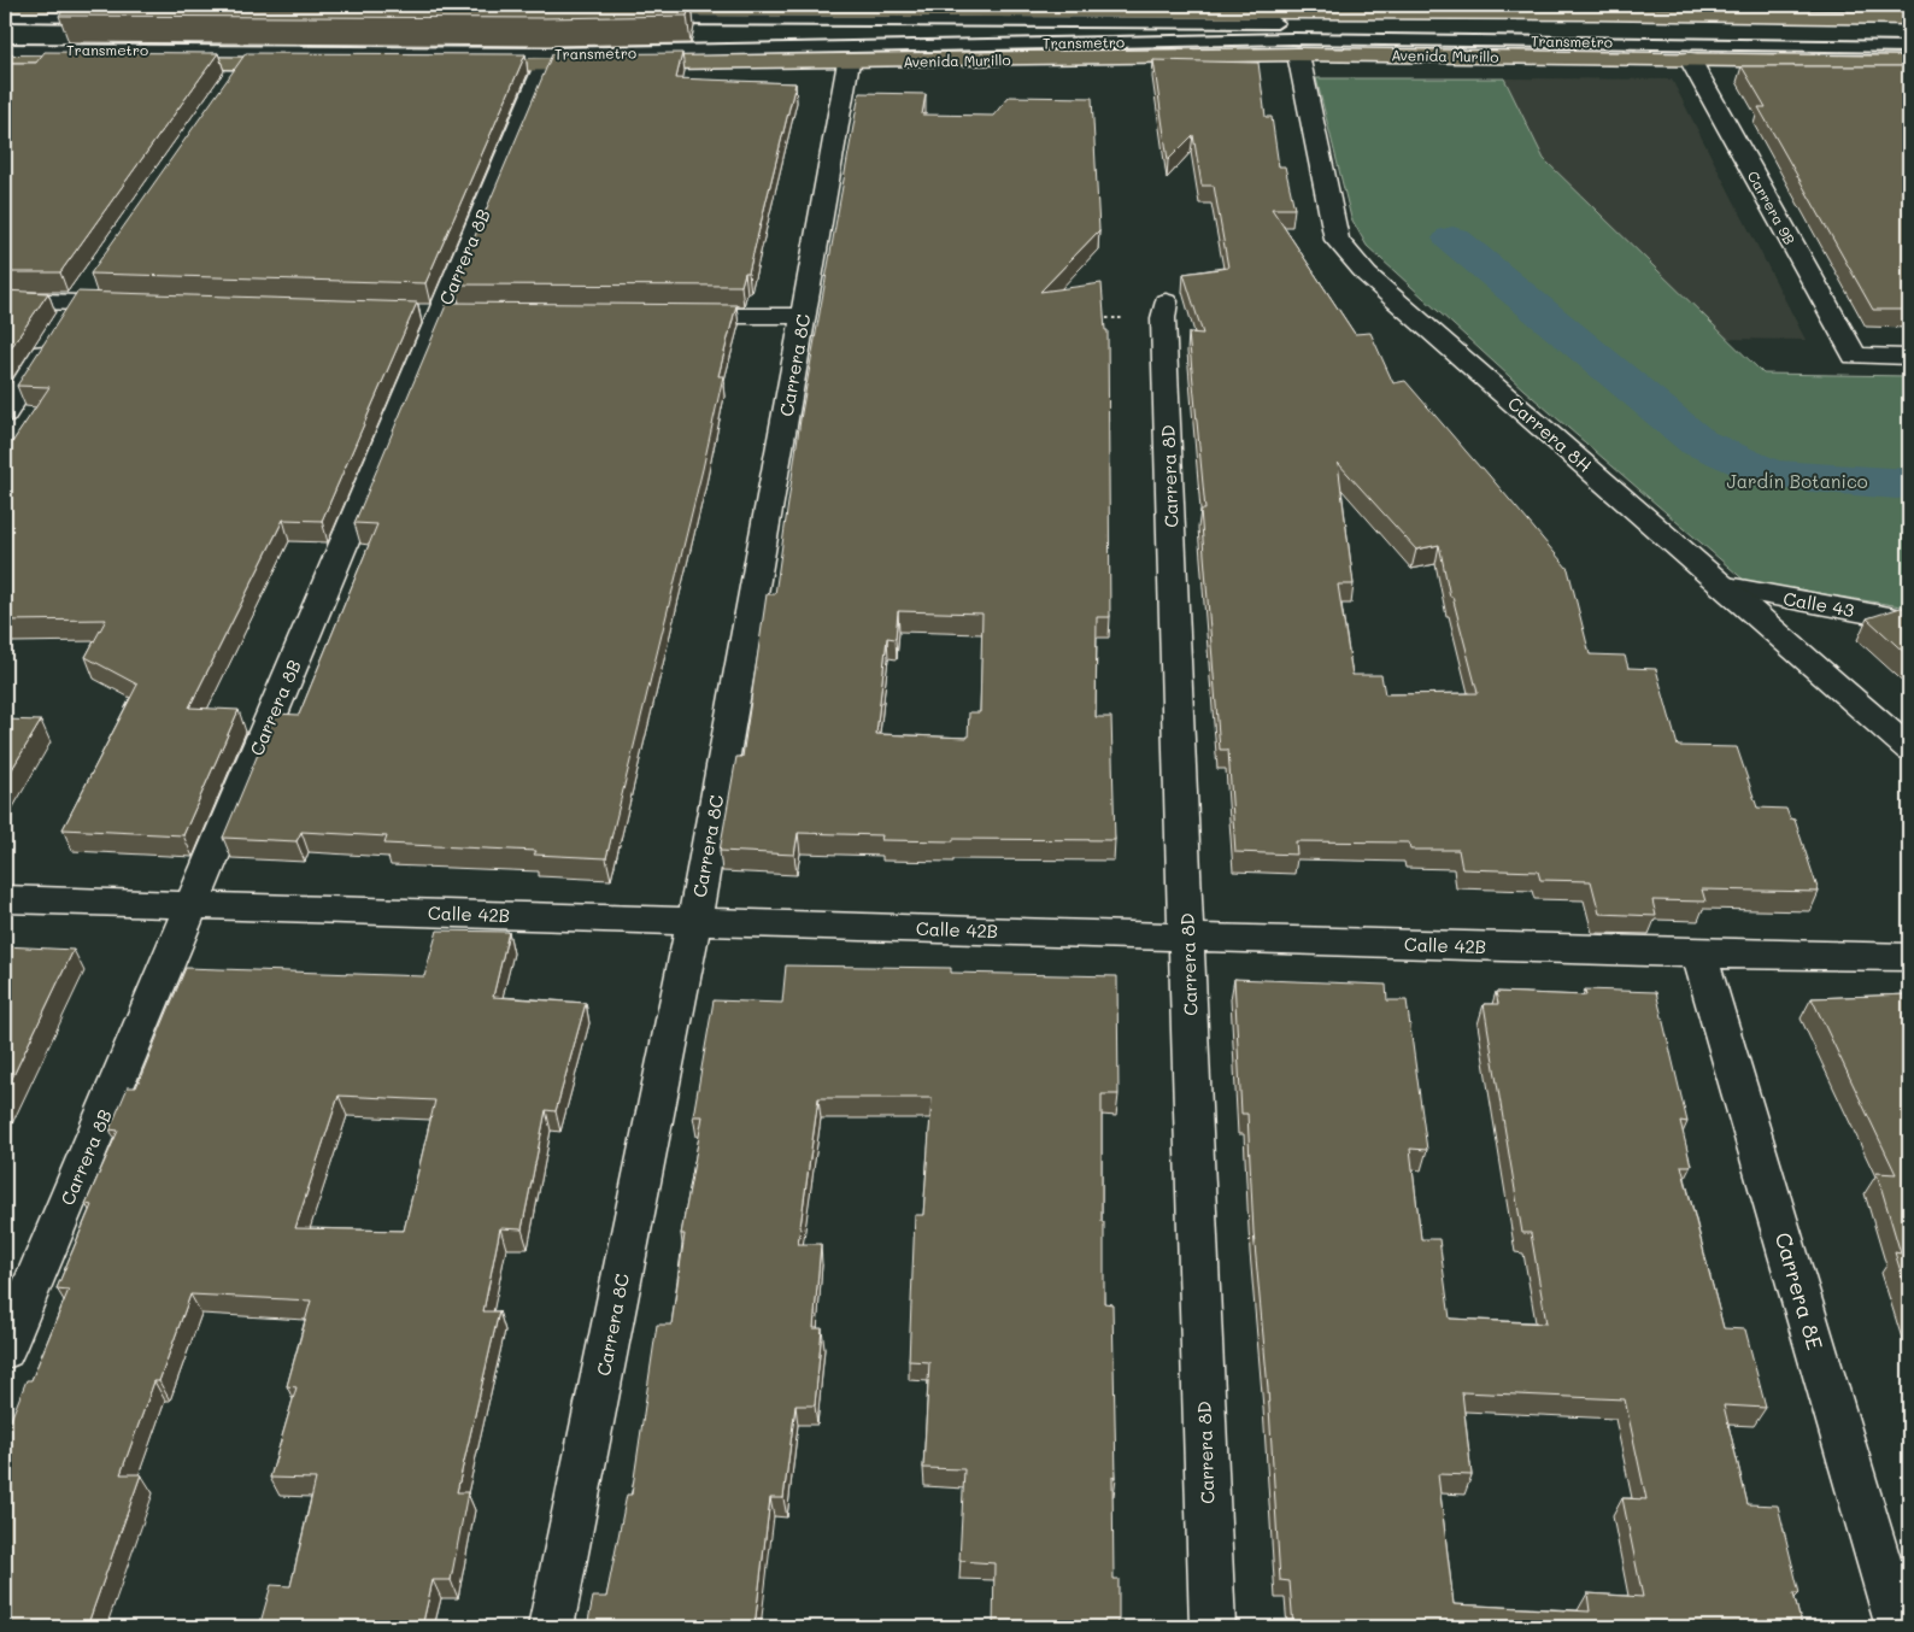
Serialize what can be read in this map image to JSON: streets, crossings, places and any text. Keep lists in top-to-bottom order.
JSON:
{
  "streets": {
    "main road": ["Avenida Murillo"],
    "street": [
      "Carrera 9B",
      "Carrera 8B",
      "Carrera 8C",
      "Carrera 8H",
      "Carrera 8D",
      "Calle 43",
      "Calle 42B",
      "Carrera 8E"
    ],
    "lane": ["Transmetro"]
  },
  "crossings": [
    ["Avenida Murillo", "Carrera 9B"],
    ["Avenida Murillo", "Carrera 8B"],
    ["Avenida Murillo", "Carrera 8C"],
    ["Avenida Murillo", "Carrera 8H"],
    ["Carrera 8B", "Calle 42B"],
    ["Carrera 8C", "Calle 42B"],
    ["Carrera 8H", "Calle 43"],
    ["Carrera 8D", "Calle 42B"],
    ["Calle 42B", "Carrera 8E"]
  ],
  "parks": ["Jardín Botanico"]
}
